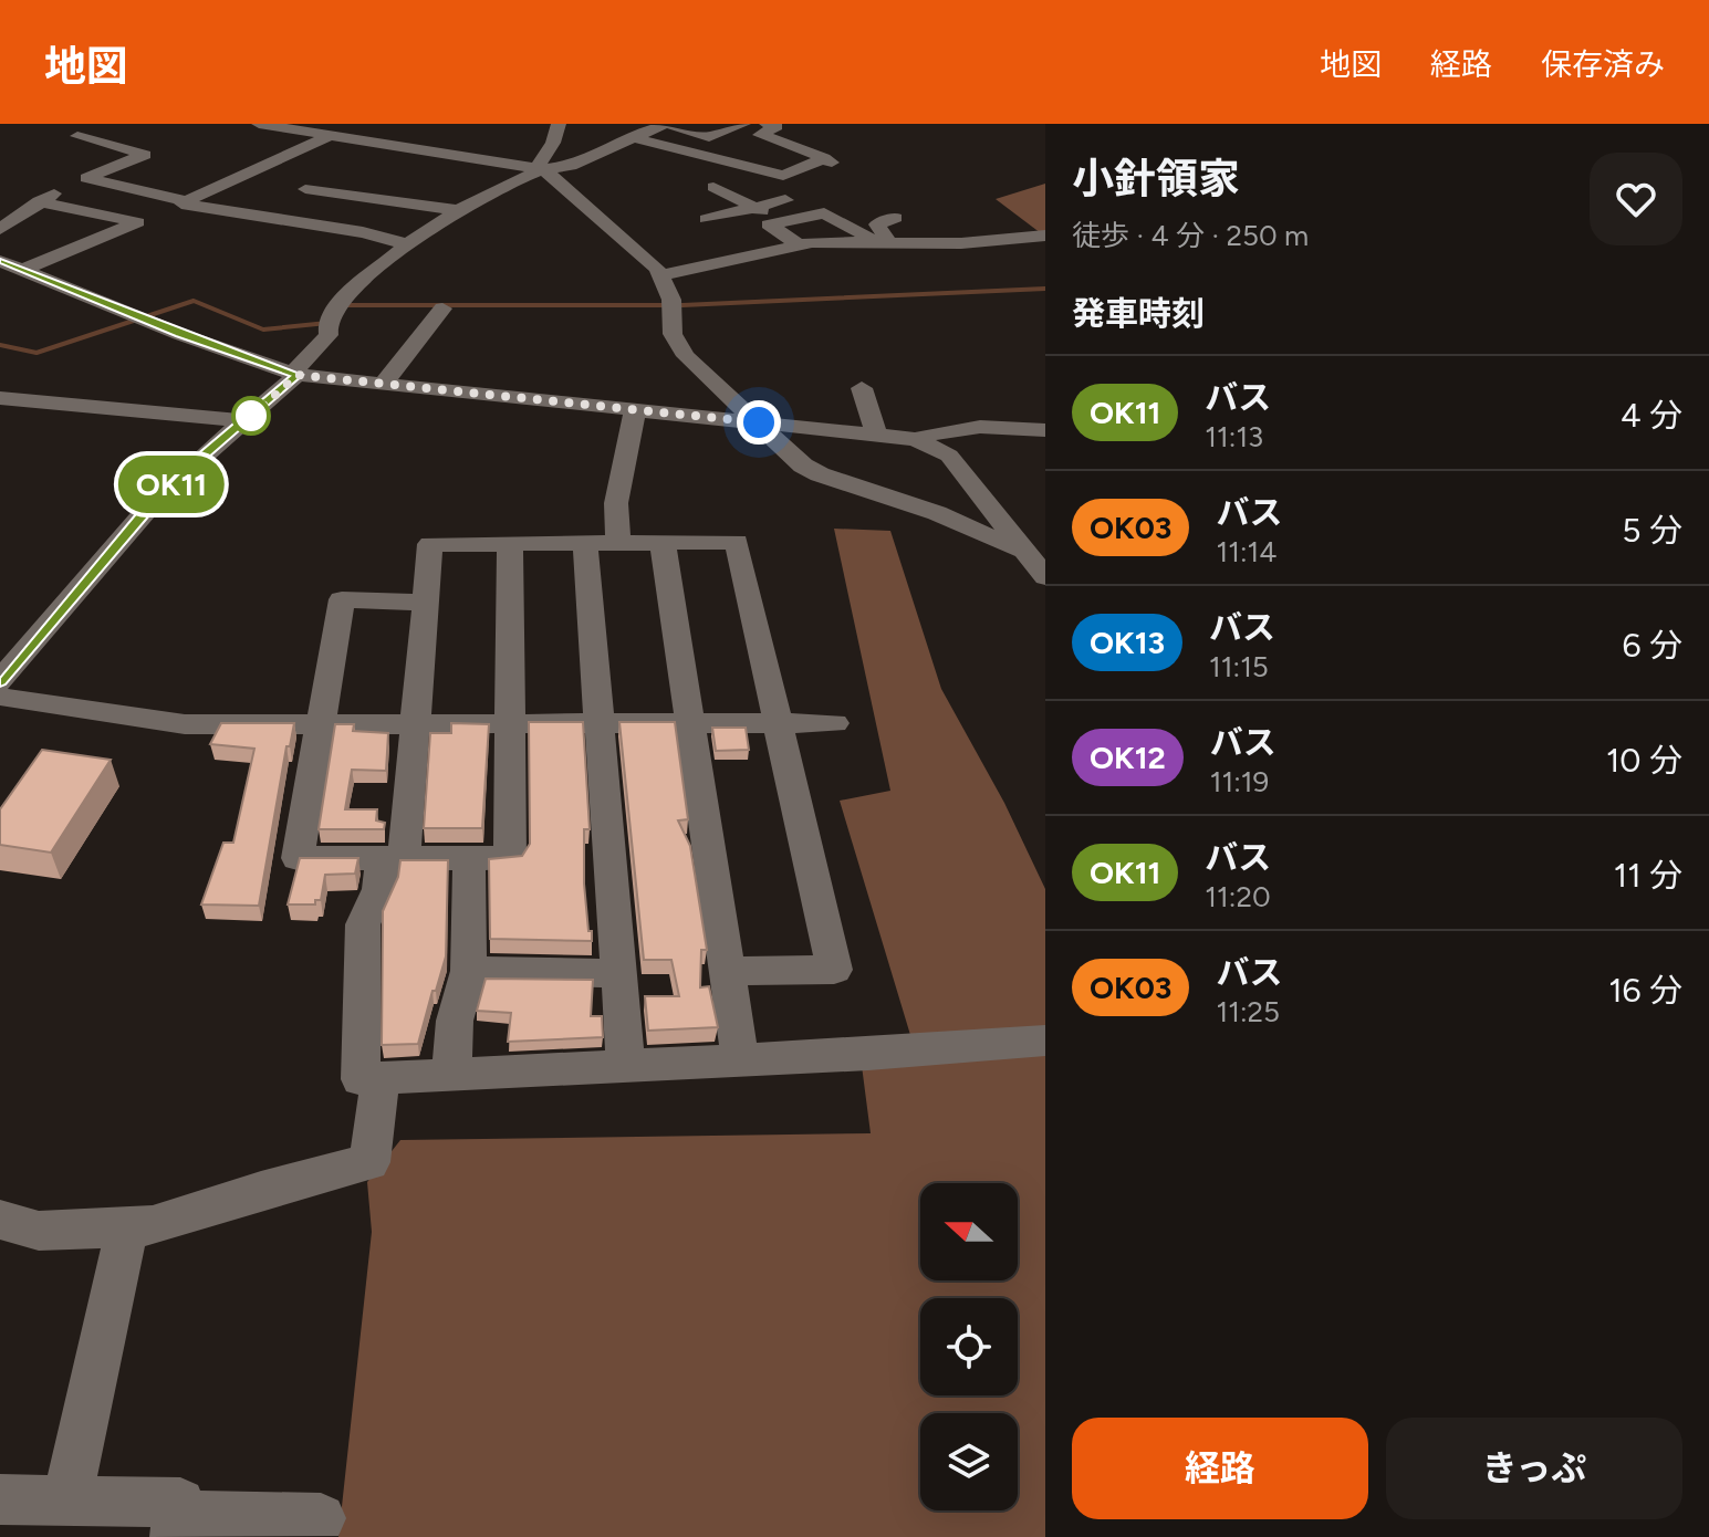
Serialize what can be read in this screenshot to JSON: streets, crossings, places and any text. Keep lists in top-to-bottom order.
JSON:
{
  "lines": ["bus line OK11"],
  "north": "left",
  "page": {
    "header": "地図",
    "nav": ["地図", "経路", "保存済み"],
    "on_map": "OK11",
    "heading": [
      ["小針領家", "徒歩 · 4 分 · 250 m"],
      "発車時刻"
    ],
    "list": [
      {
        "mark": "OK11",
        "name": "バス",
        "note": "11:13",
        "value": "4 分"
      },
      {
        "mark": "OK03",
        "name": "バス",
        "note": "11:14",
        "value": "5 分"
      },
      {
        "mark": "OK13",
        "name": "バス",
        "note": "11:15",
        "value": "6 分"
      },
      {
        "mark": "OK12",
        "name": "バス",
        "note": "11:19",
        "value": "10 分"
      },
      {
        "mark": "OK11",
        "name": "バス",
        "note": "11:20",
        "value": "11 分"
      },
      {
        "mark": "OK03",
        "name": "バス",
        "note": "11:25",
        "value": "16 分"
      }
    ],
    "buttons": ["経路", "きっぷ"]
  }
}
